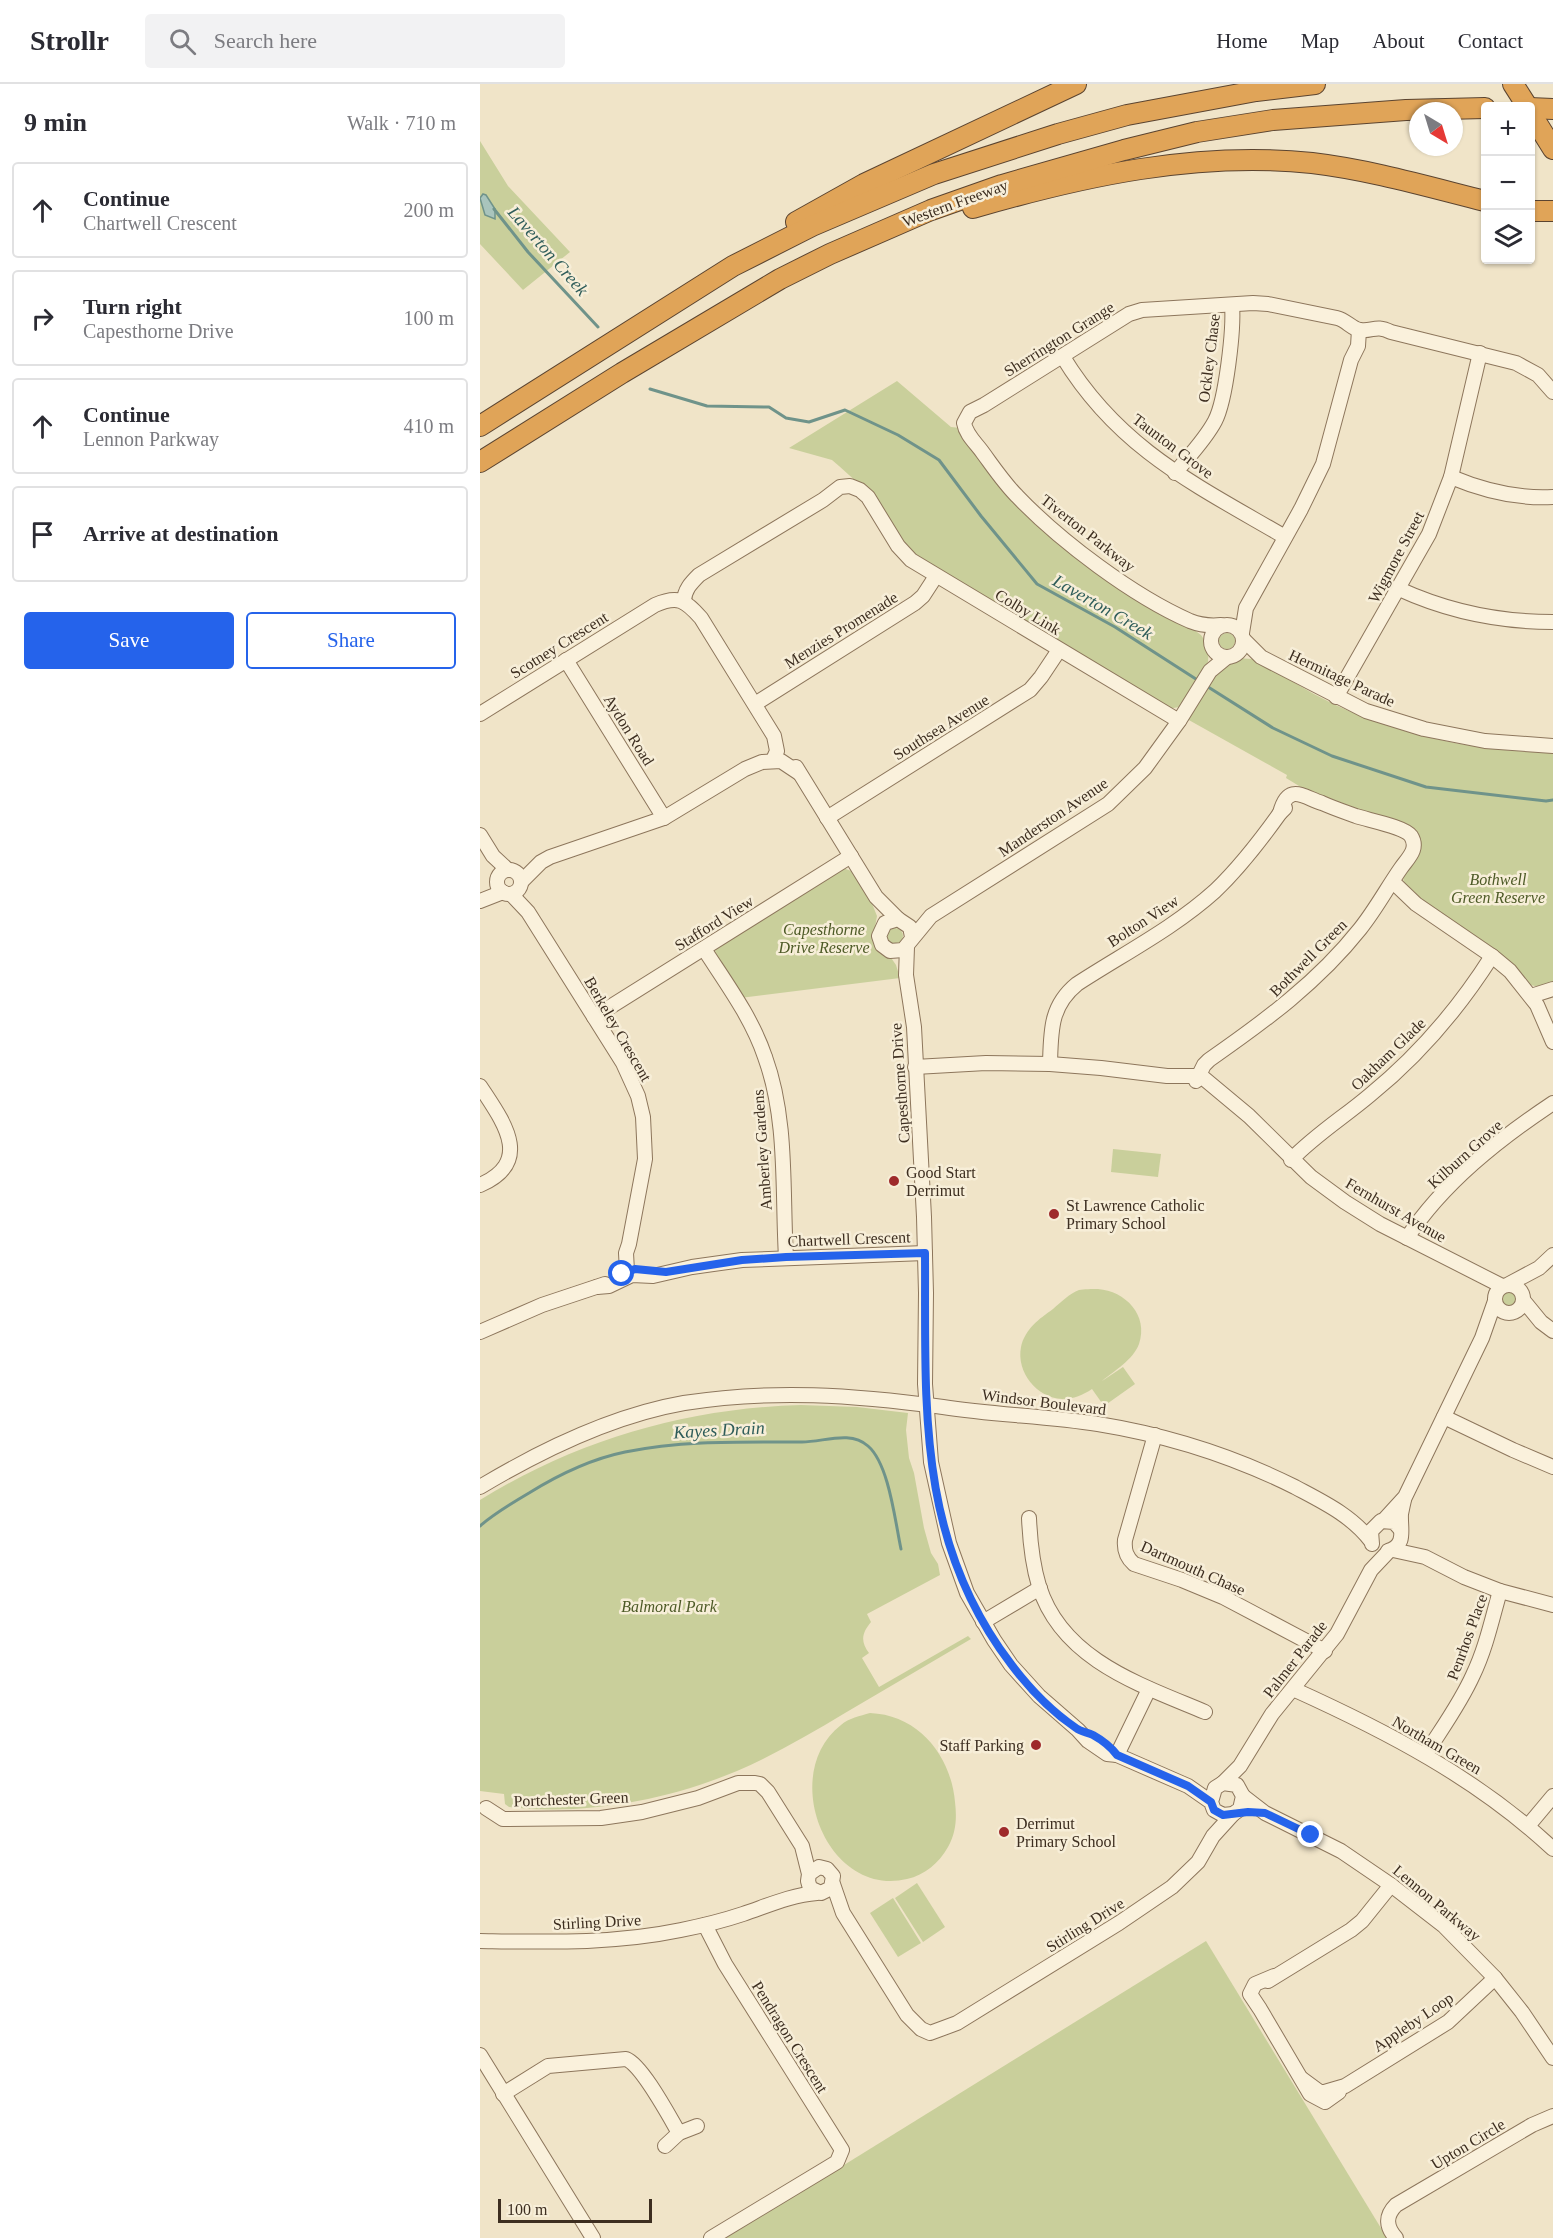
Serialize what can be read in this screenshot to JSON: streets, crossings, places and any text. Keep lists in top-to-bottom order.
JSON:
{
  "streets": {
    "highway": ["Western Freeway"],
    "street": [
      "Sherrington Grange",
      "Ockley Chase",
      "Taunton Grove",
      "Tiverton Parkway",
      "Wigmore Street",
      "Colby Link",
      "Menzies Promenade",
      "Scotney Crescent",
      "Hermitage Parade",
      "Southsea Avenue",
      "Aydon Road",
      "Manderston Avenue",
      "Bolton View",
      "Stafford View",
      "Bothwell Green",
      "Berkeley Crescent",
      "Oakham Glade",
      "Capesthorne Drive",
      "Amberley Gardens",
      "Kilburn Grove",
      "Fernhurst Avenue",
      "Chartwell Crescent",
      "Windsor Boulevard",
      "Dartmouth Chase",
      "Penrhos Place",
      "Palmer Parade",
      "Northam Green",
      "Portchester Green",
      "Lennon Parkway",
      "Stirling Drive",
      "Appleby Loop",
      "Pendragon Crescent",
      "Upton Circle"
    ]
  },
  "crossings": [
    ["Sherrington Grange", "Ockley Chase"],
    ["Sherrington Grange", "Taunton Grove"],
    ["Sherrington Grange", "Tiverton Parkway"],
    ["Sherrington Grange", "Wigmore Street"],
    ["Ockley Chase", "Taunton Grove"],
    ["Tiverton Parkway", "Hermitage Parade"],
    ["Tiverton Parkway", "Manderston Avenue"],
    ["Wigmore Street", "Hermitage Parade"],
    ["Colby Link", "Menzies Promenade"],
    ["Colby Link", "Scotney Crescent"],
    ["Colby Link", "Southsea Avenue"],
    ["Colby Link", "Manderston Avenue"],
    ["Scotney Crescent", "Aydon Road"],
    ["Hermitage Parade", "Manderston Avenue"],
    ["Manderston Avenue", "Capesthorne Drive"],
    ["Bolton View", "Bothwell Green"],
    ["Stafford View", "Berkeley Crescent"],
    ["Stafford View", "Amberley Gardens"],
    ["Bothwell Green", "Fernhurst Avenue"],
    ["Berkeley Crescent", "Chartwell Crescent"],
    ["Oakham Glade", "Fernhurst Avenue"],
    ["Capesthorne Drive", "Chartwell Crescent"],
    ["Capesthorne Drive", "Windsor Boulevard"],
    ["Capesthorne Drive", "Lennon Parkway"],
    ["Amberley Gardens", "Chartwell Crescent"],
    ["Kilburn Grove", "Fernhurst Avenue"],
    ["Windsor Boulevard", "Dartmouth Chase"],
    ["Windsor Boulevard", "Palmer Parade"],
    ["Windsor Boulevard", "Lennon Parkway"],
    ["Dartmouth Chase", "Palmer Parade"],
    ["Penrhos Place", "Northam Green"],
    ["Palmer Parade", "Northam Green"],
    ["Palmer Parade", "Lennon Parkway"],
    ["Palmer Parade", "Stirling Drive"],
    ["Portchester Green", "Stirling Drive"],
    ["Lennon Parkway", "Stirling Drive"],
    ["Lennon Parkway", "Appleby Loop"],
    ["Stirling Drive", "Pendragon Crescent"]
  ],
  "water": ["Laverton Creek", "Kayes Drain"],
  "parks": ["Bothwell Green Reserve", "Capesthorne Drive Reserve", "Balmoral Park"],
  "places": [
    "Good Start Derrimut",
    "St Lawrence Catholic Primary School",
    "Staff Parking",
    "Derrimut Primary School"
  ],
  "scale_bar": "100 m",
  "north": "bottom right",
  "page": {
    "header": "Strollr",
    "search": "Search here",
    "nav": [
      "Home",
      "Map",
      "About",
      "Contact"
    ],
    "heading": ["9 min", "Walk · 710 m"],
    "map_buttons": ["+", "−"],
    "list": [
      ["Continue", "Chartwell Crescent", "200 m"],
      ["Turn right", "Capesthorne Drive", "100 m"],
      ["Continue", "Lennon Parkway", "410 m"],
      "Arrive at destination"
    ],
    "buttons": ["Save", "Share"],
    "scale": "100 m"
  }
}
